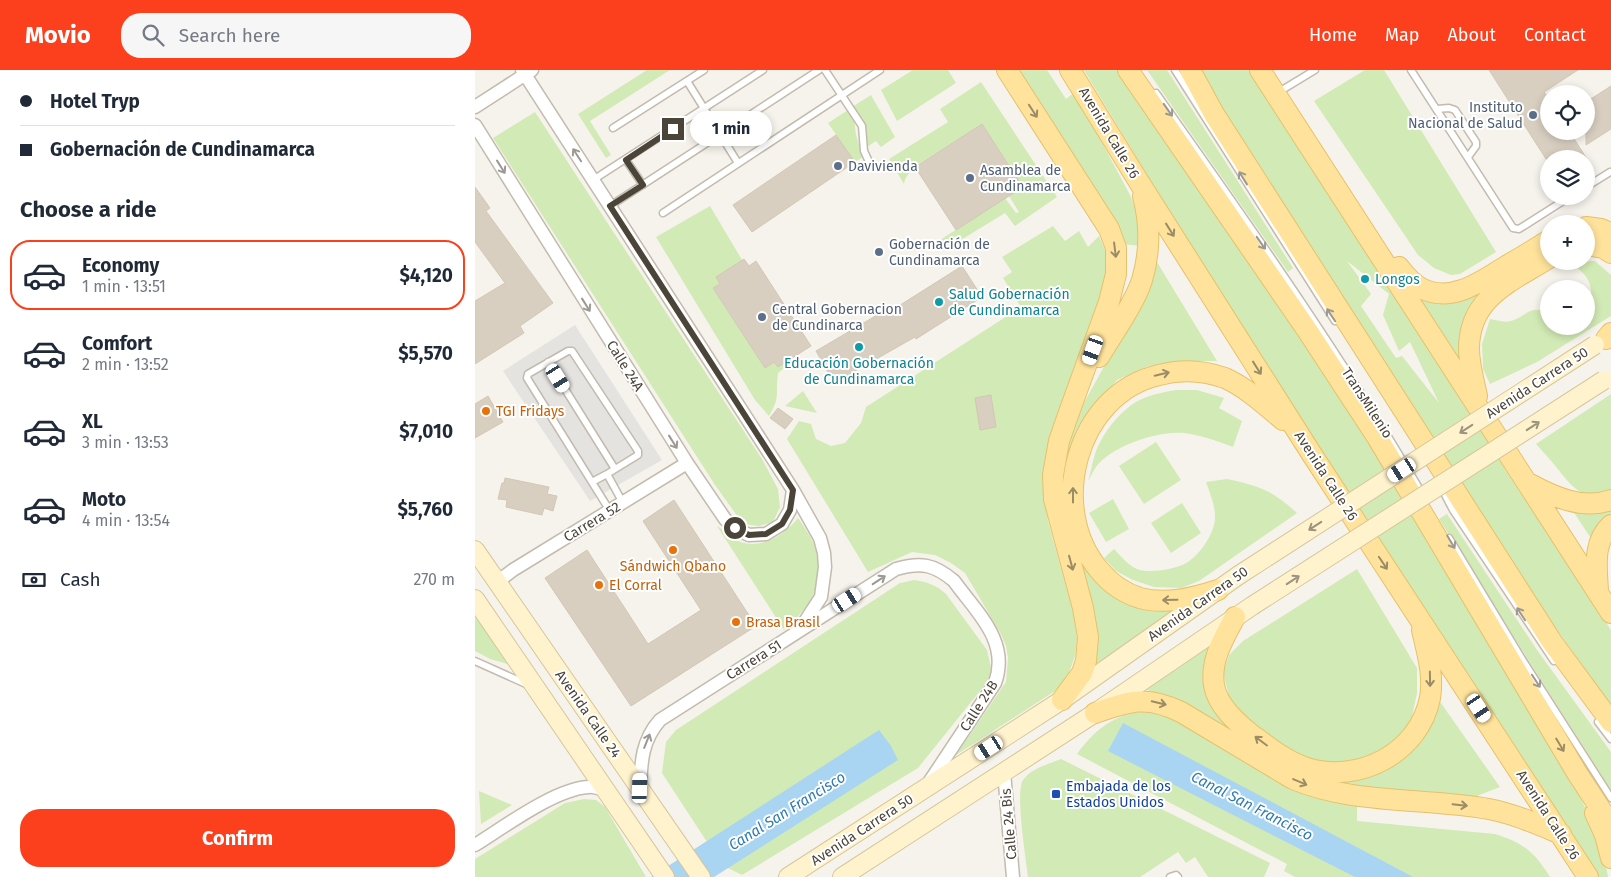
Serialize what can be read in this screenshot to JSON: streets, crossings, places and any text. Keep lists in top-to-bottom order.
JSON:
{
  "streets": {
    "main road": ["Avenida Calle 26", "Avenida Carrera 50", "Avenida Calle 24"],
    "street": [
      "Calle 24A",
      "Carrera 52",
      "Carrera 51",
      "Calle 24B",
      "Calle 24 Bis"
    ],
    "lane": ["TransMilenio"]
  },
  "crossings": [
    ["Calle 24A", "Carrera 52"],
    ["Avenida Carrera 50", "Calle 24B"],
    ["Avenida Carrera 50", "Calle 24 Bis"],
    ["Carrera 52", "Avenida Calle 24"],
    ["Carrera 51", "Calle 24B"],
    ["Carrera 51", "Avenida Calle 24"]
  ],
  "one_way": ["Carrera 51"],
  "water": ["Canal San Francisco"],
  "places": {
    "other": [
      "Instituto Nacional de Salud",
      "Davivienda",
      "Asamblea de Cundinamarca",
      "Gobernación de Cundinamarca",
      "Longos",
      "Salud Gobernación de Cundinamarca",
      "Central Gobernacion de Cundinarca",
      "Educación Gobernación de Cundinamarca",
      "TGI Fridays",
      "Sándwich Qbano",
      "El Corral",
      "Brasa Brasil"
    ],
    "transit": ["Embajada de los Estados Unidos"]
  },
  "page": {
    "header": "Movio",
    "search": "Search here",
    "nav": [
      "Home",
      "Map",
      "About",
      "Contact"
    ],
    "banner": ["Hotel Tryp", "Gobernación de Cundinamarca"],
    "map_buttons": ["+", "−"],
    "bubble": "1 min",
    "heading": "Choose a ride",
    "list": [
      {
        "name": "Economy",
        "note": "1 min · 13:51",
        "value": "$4,120"
      },
      {
        "name": "Comfort",
        "note": "2 min · 13:52",
        "value": "$5,570"
      },
      {
        "name": "XL",
        "note": "3 min · 13:53",
        "value": "$7,010"
      },
      {
        "name": "Moto",
        "note": "4 min · 13:54",
        "value": "$5,760"
      }
    ],
    "pay": ["Cash", "270 m"],
    "buttons": "Confirm"
  }
}
